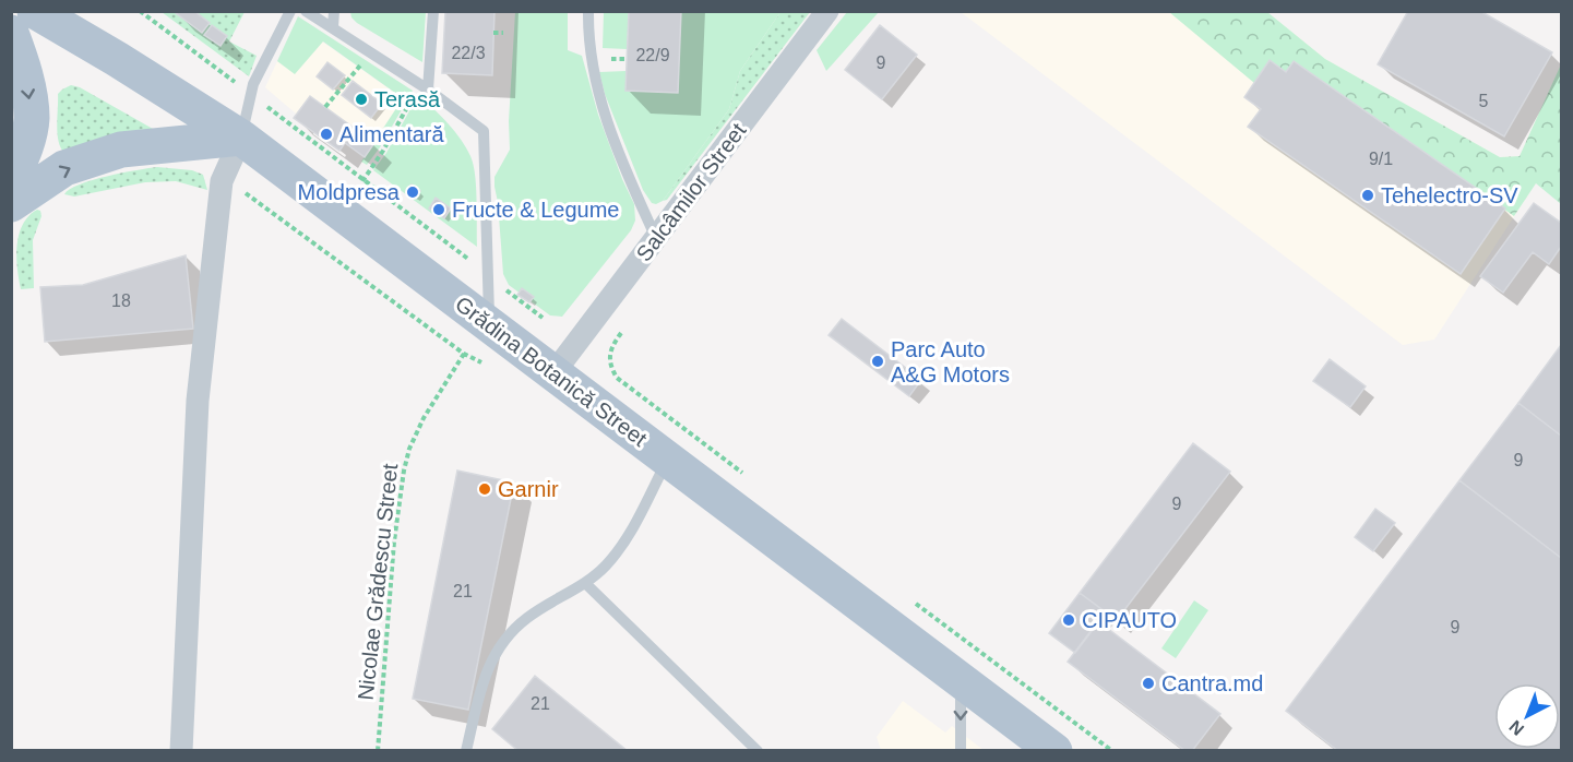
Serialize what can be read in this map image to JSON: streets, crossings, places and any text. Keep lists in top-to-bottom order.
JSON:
{
  "streets": {
    "main road": ["Grădina Botanică Street"],
    "street": ["Salcâmilor Street"],
    "path": ["Nicolae Grădescu Street"]
  },
  "crossings": [
    ["Salcâmilor Street", "Grădina Botanică Street"]
  ],
  "places": [
    "Terasă",
    "Alimentară",
    "Moldpresa",
    "Tehelectro-SV",
    "Fructe & Legume",
    "Parc Auto A&G Motors",
    "Garnir",
    "CIPAUTO",
    "Cantra.md"
  ],
  "house_numbers": [
    "22/3",
    "22/9",
    "9",
    "5",
    "9/1",
    "18",
    "9",
    "9",
    "21",
    "9",
    "21"
  ],
  "north": "bottom left"
}
